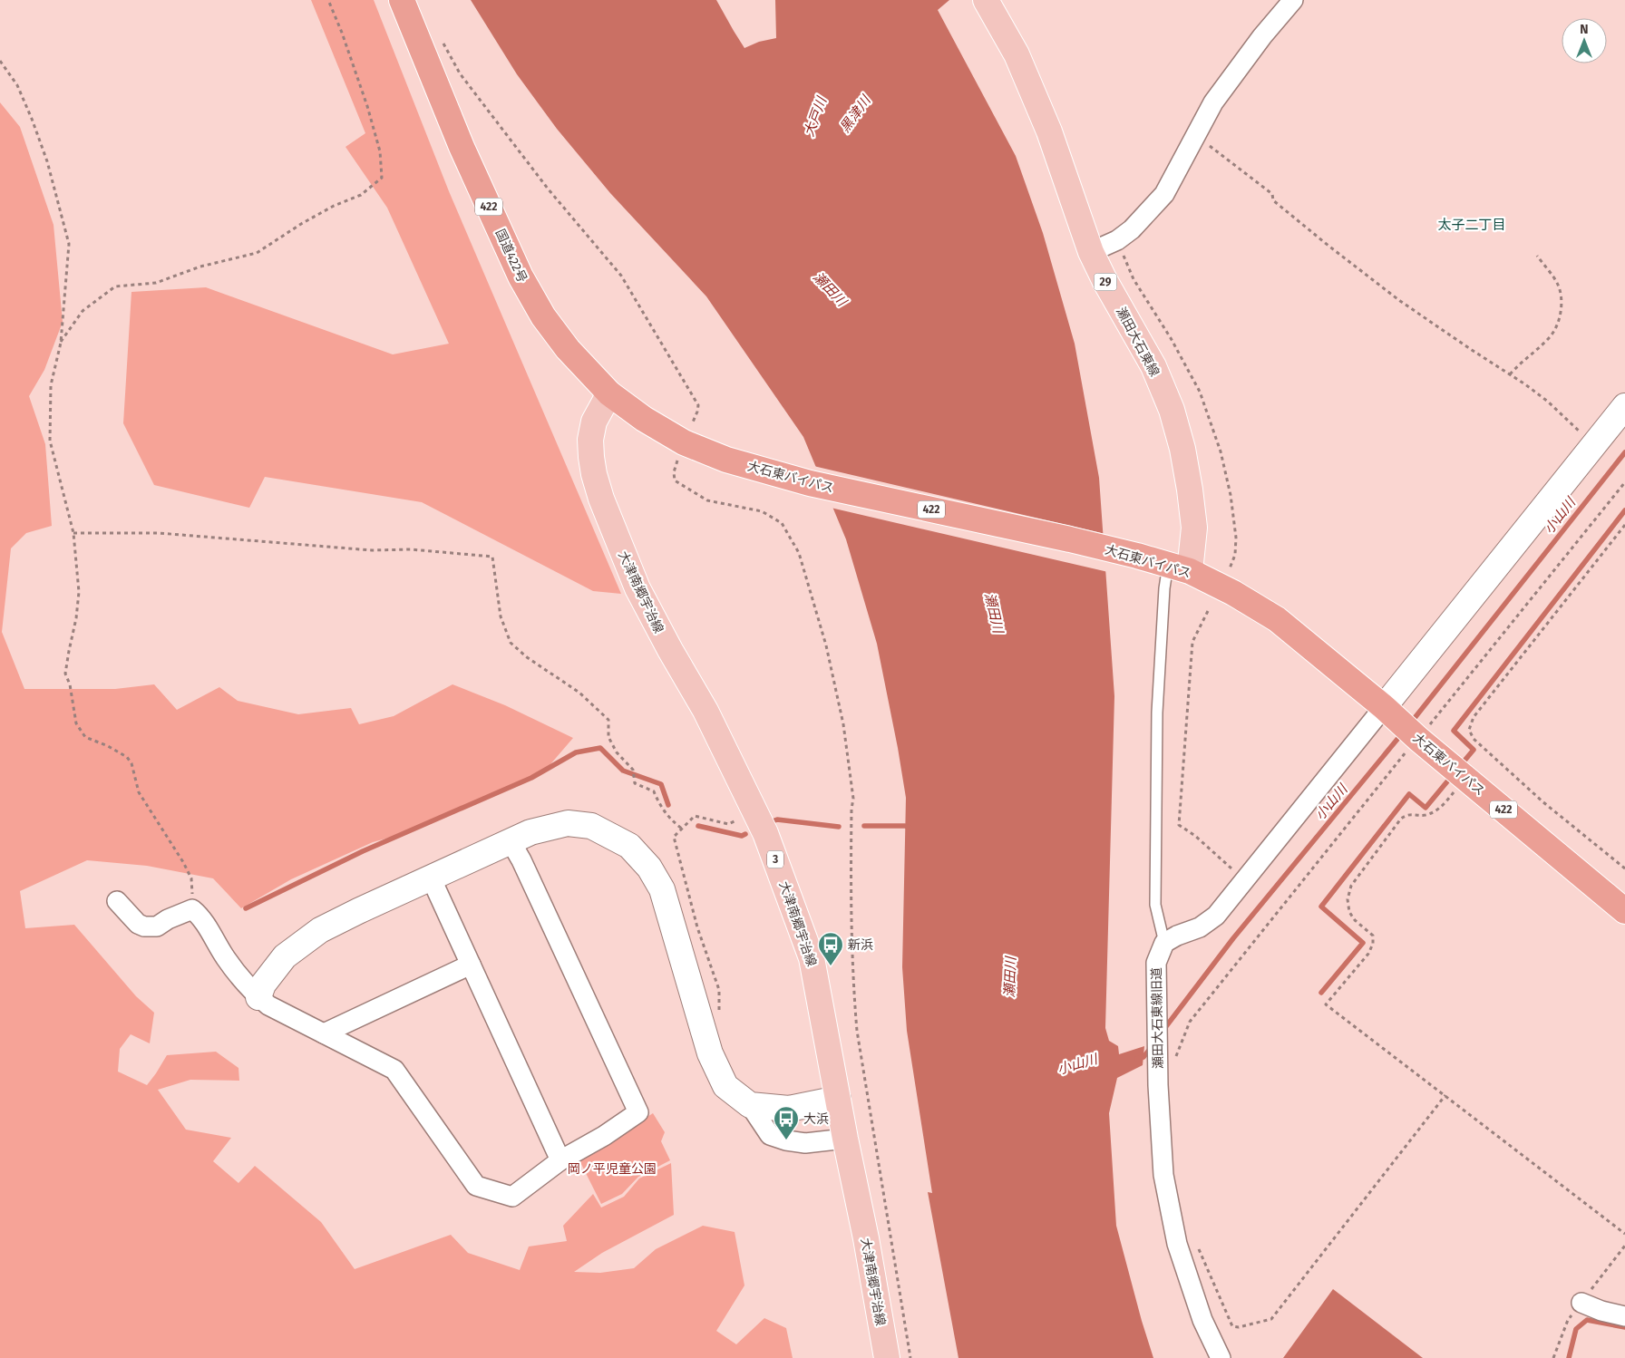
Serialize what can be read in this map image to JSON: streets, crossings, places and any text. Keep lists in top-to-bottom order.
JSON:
{
  "streets": {
    "highway": ["422", "国道422号", "大石東バイパス"],
    "main road": [
      "29",
      "瀬田大石東線",
      "大津南郷宇治線",
      "3"
    ],
    "street": ["瀬田大石東線旧道"]
  },
  "crossings": [
    ["国道422号", "大石東バイパス"],
    ["国道422号", "大津南郷宇治線"],
    ["瀬田大石東線", "大石東バイパス"],
    ["大石東バイパス", "大津南郷宇治線"]
  ],
  "districts": ["太子二丁目"],
  "water": [
    "黒津川",
    "大戸川",
    "瀬田川",
    "小山川"
  ],
  "parks": ["岡ノ平児童公園"],
  "places": {
    "bus stop": ["新浜", "大浜"]
  },
  "north": "top"
}
